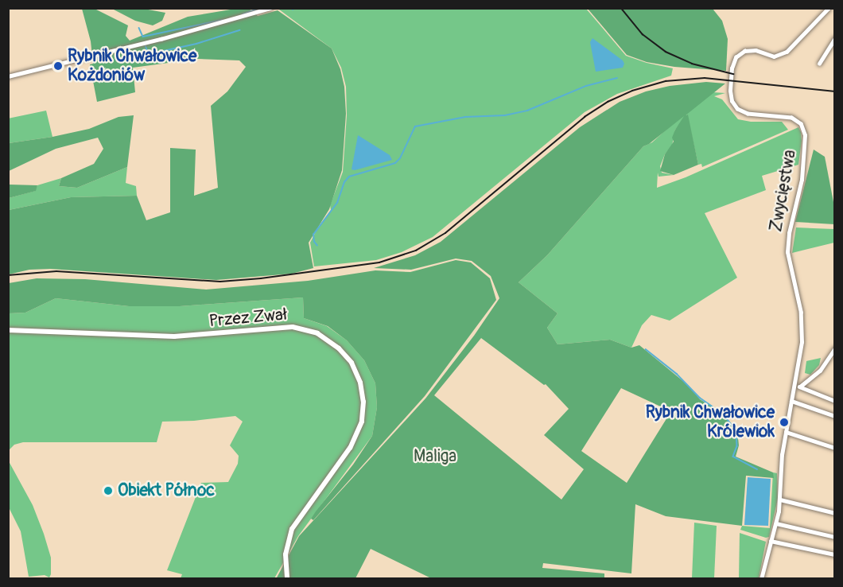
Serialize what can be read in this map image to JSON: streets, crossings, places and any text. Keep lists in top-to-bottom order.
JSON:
{
  "streets": {
    "street": ["Zwycięstwa", "Przez Zwał"]
  },
  "parks": ["Maliga"],
  "places": ["Rybnik Chwałowice Kożdoniów", "Rybnik Chwałowice Królewiok", "Obiekt Północ"]
}
